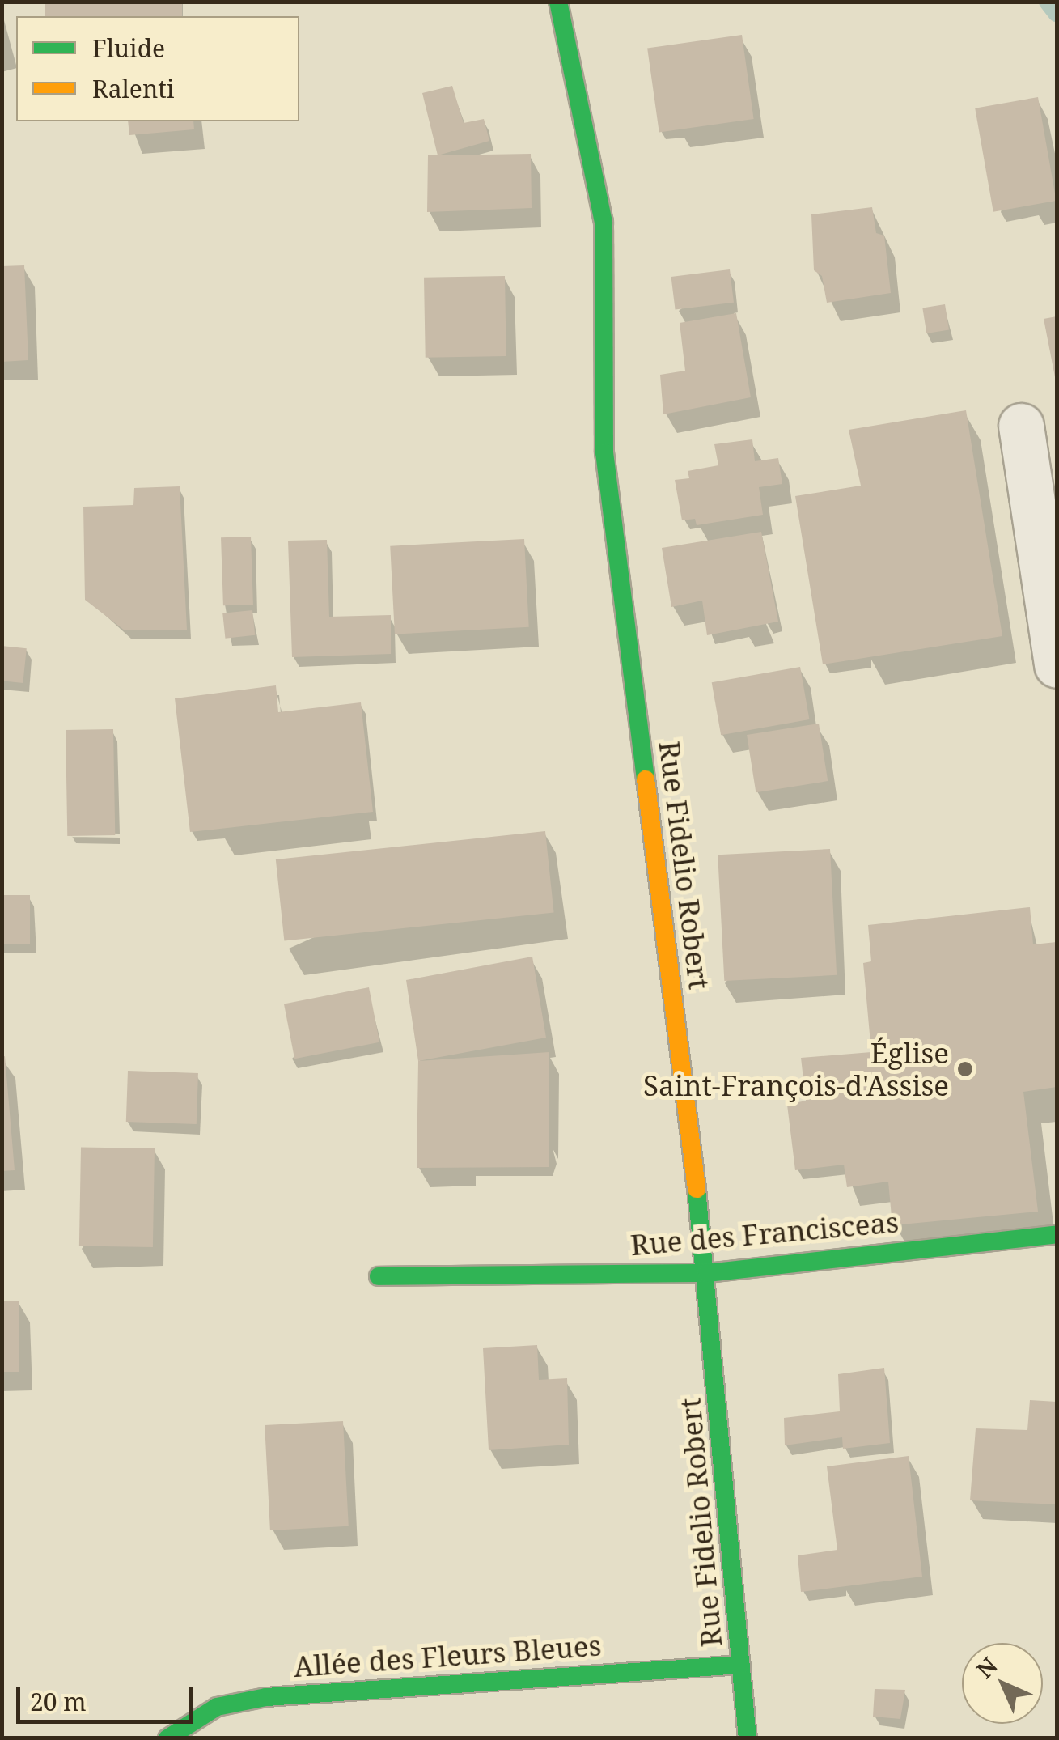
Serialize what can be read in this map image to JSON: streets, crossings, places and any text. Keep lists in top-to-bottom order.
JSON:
{
  "streets": {
    "street": ["Rue Fidelio Robert", "Rue des Francisceas", "Allée des Fleurs Bleues"]
  },
  "crossings": [
    ["Rue Fidelio Robert", "Rue des Francisceas"],
    ["Rue Fidelio Robert", "Allée des Fleurs Bleues"]
  ],
  "places": ["Église Saint-François-d'Assise"],
  "legend": ["Fluide", "Ralenti"],
  "scale_bar": "20 m",
  "north": "top left"
}
